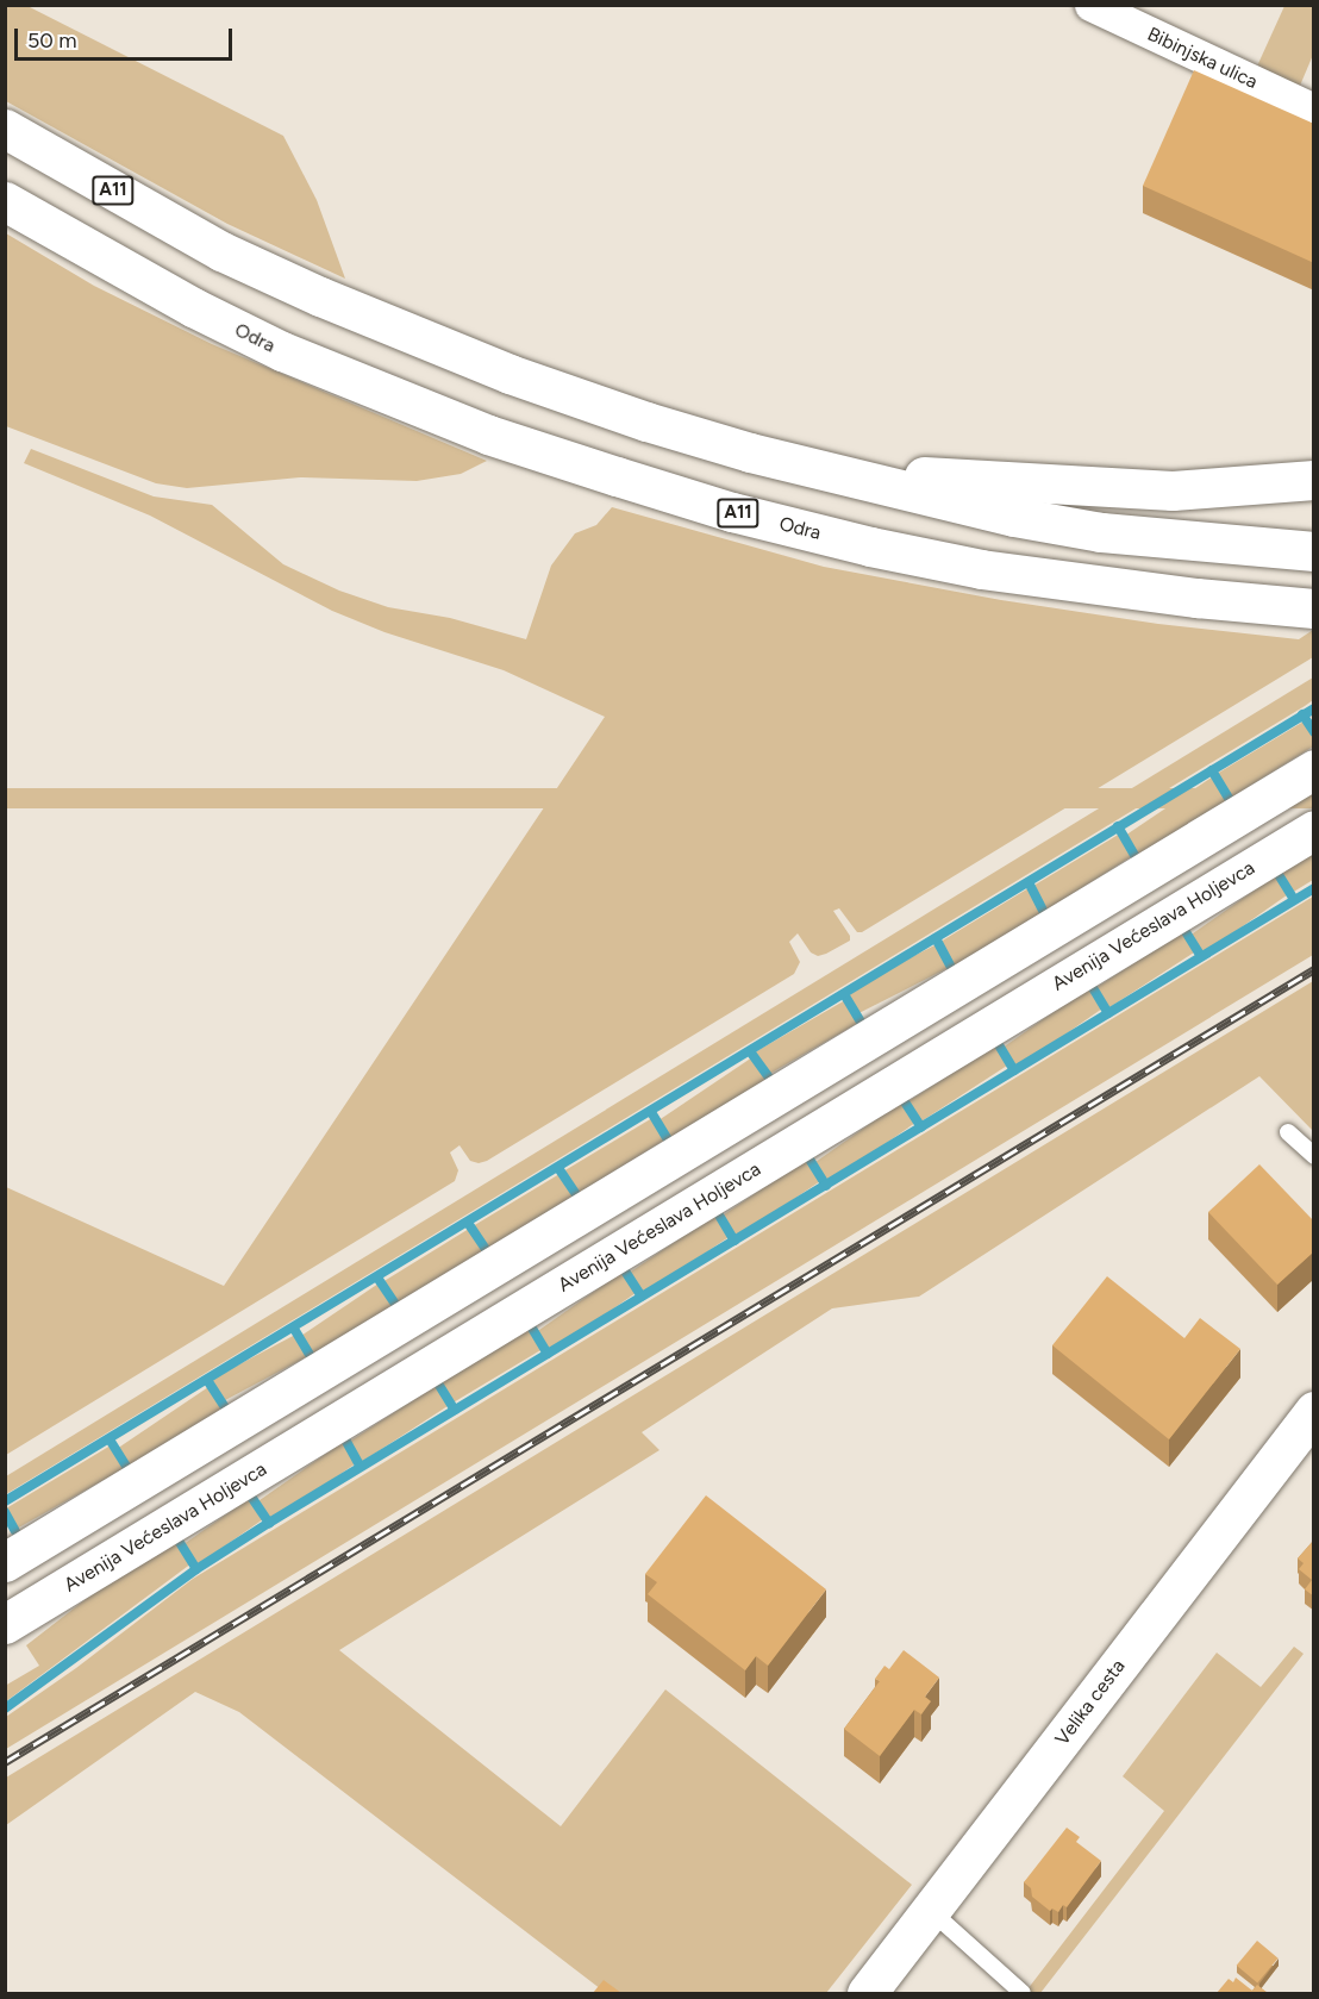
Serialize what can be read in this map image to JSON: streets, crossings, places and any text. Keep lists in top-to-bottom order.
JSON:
{
  "streets": {
    "main road": [
      "A11",
      "Odra",
      "Avenija Većeslava Holjevca",
      "Velika cesta"
    ],
    "street": ["Bibinjska ulica"]
  },
  "scale_bar": "50 m"
}
